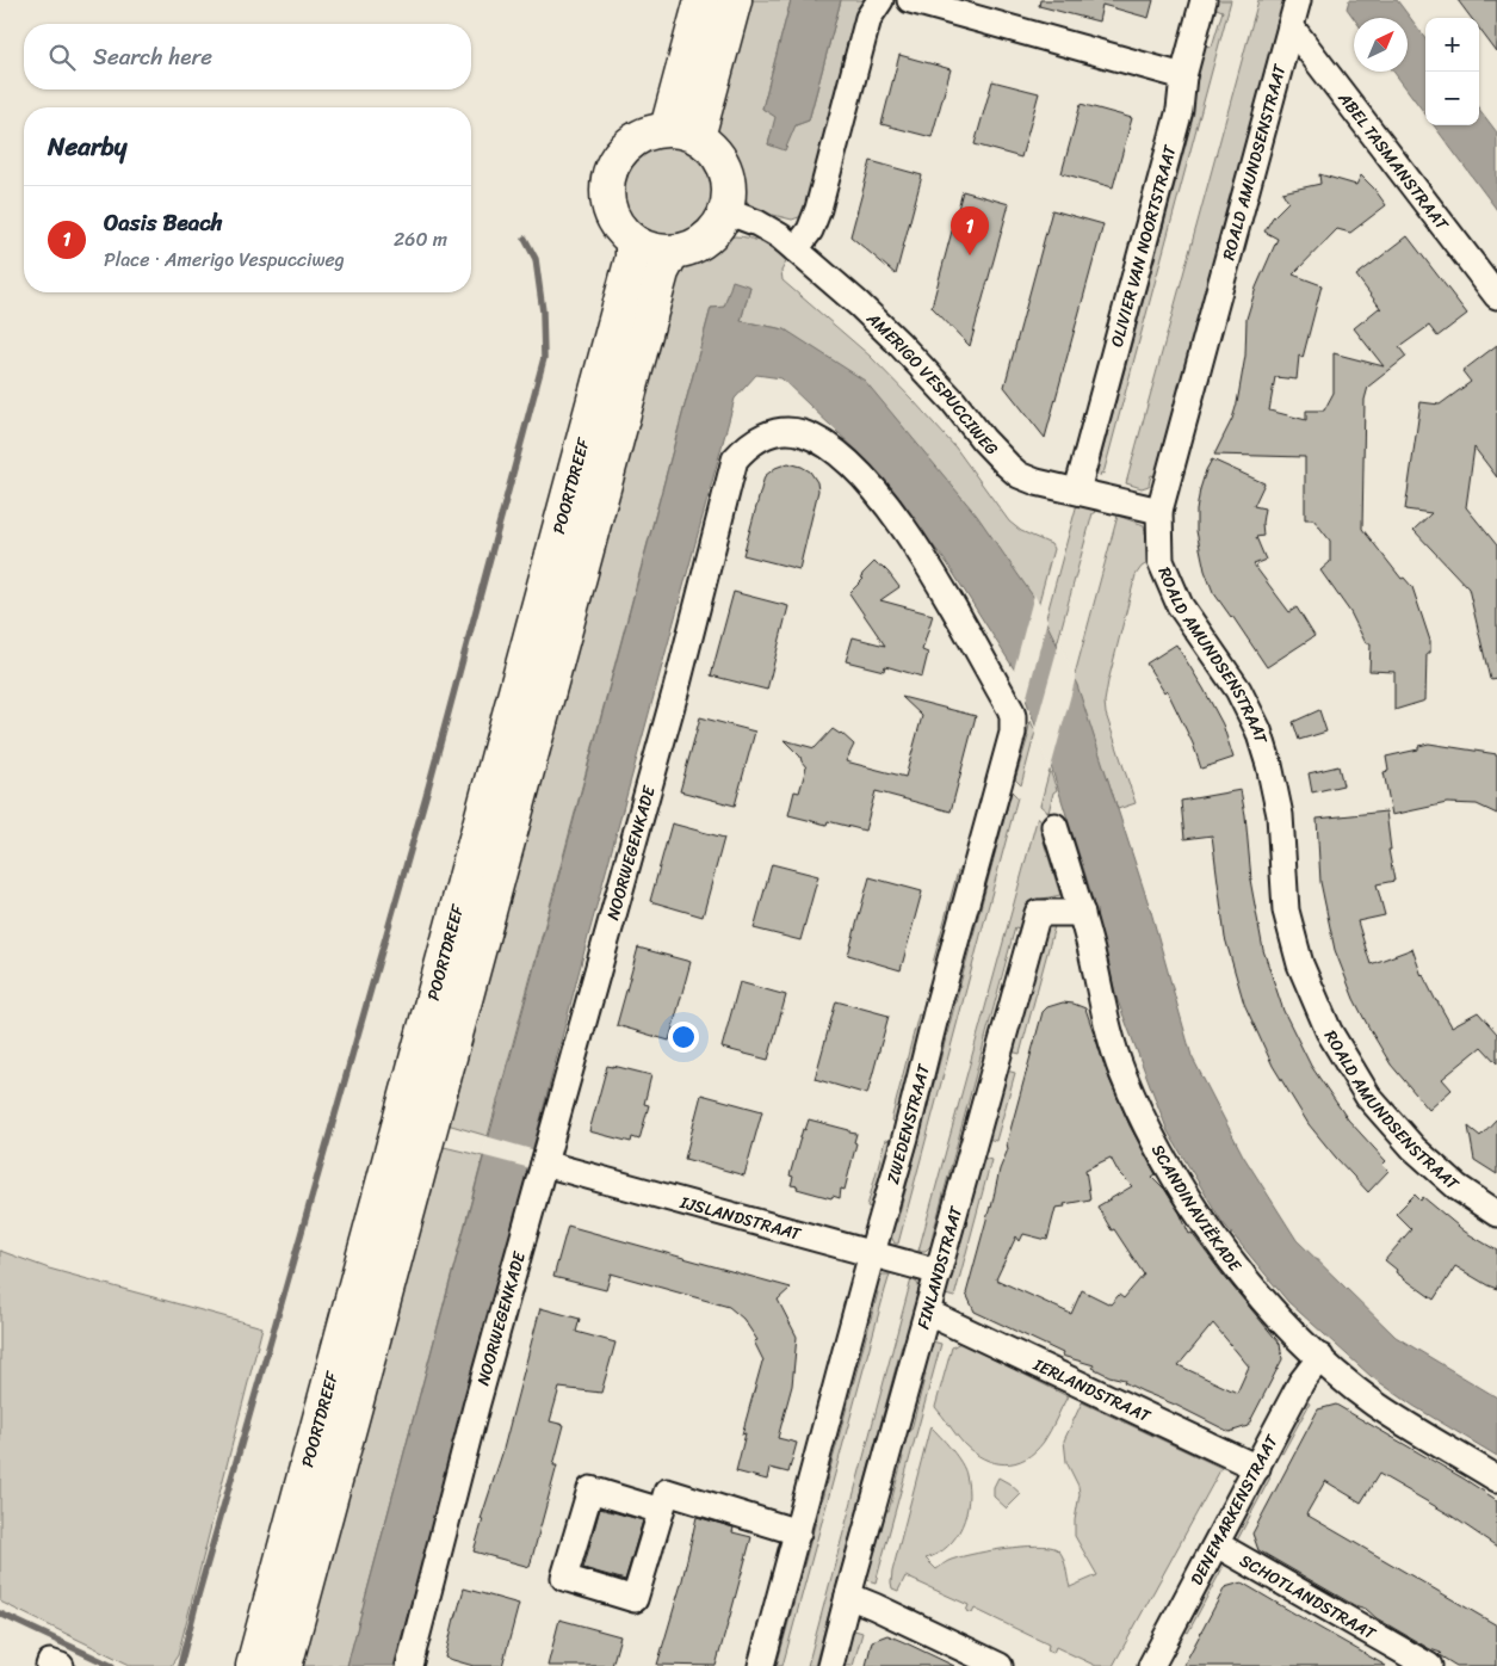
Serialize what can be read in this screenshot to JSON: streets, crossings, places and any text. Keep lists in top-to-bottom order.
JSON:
{
  "streets": {
    "main road": ["POORTDREEF"],
    "street": [
      "ABEL TASMANSTRAAT",
      "ROALD AMUNDSENSTRAAT",
      "OLIVIER VAN NOORTSTRAAT",
      "AMERIGO VESPUCCIWEG",
      "NOORWEGENKADE",
      "ZWEDENSTRAAT",
      "SCANDINAVIËKADE",
      "IJSLANDSTRAAT",
      "FINLANDSTRAAT",
      "IERLANDSTRAAT",
      "DENEMARKENSTRAAT",
      "SCHOTLANDSTRAAT"
    ]
  },
  "crossings": [
    ["ABEL TASMANSTRAAT", "ROALD AMUNDSENSTRAAT"],
    ["ROALD AMUNDSENSTRAAT", "AMERIGO VESPUCCIWEG"],
    ["OLIVIER VAN NOORTSTRAAT", "AMERIGO VESPUCCIWEG"],
    ["AMERIGO VESPUCCIWEG", "POORTDREEF"],
    ["NOORWEGENKADE", "ZWEDENSTRAAT"],
    ["NOORWEGENKADE", "IJSLANDSTRAAT"],
    ["ZWEDENSTRAAT", "IJSLANDSTRAAT"],
    ["SCANDINAVIËKADE", "FINLANDSTRAAT"],
    ["SCANDINAVIËKADE", "DENEMARKENSTRAAT"],
    ["IJSLANDSTRAAT", "FINLANDSTRAAT"],
    ["FINLANDSTRAAT", "IERLANDSTRAAT"],
    ["IERLANDSTRAAT", "DENEMARKENSTRAAT"],
    ["DENEMARKENSTRAAT", "SCHOTLANDSTRAAT"]
  ],
  "north": "top right",
  "page": {
    "map_buttons": ["+", "−"],
    "search": "Search here",
    "heading": "Nearby",
    "list": [
      {
        "mark": "1",
        "name": "Oasis Beach",
        "note": "Place · Amerigo Vespucciweg",
        "value": "260 m"
      }
    ],
    "pins": "1"
  }
}
